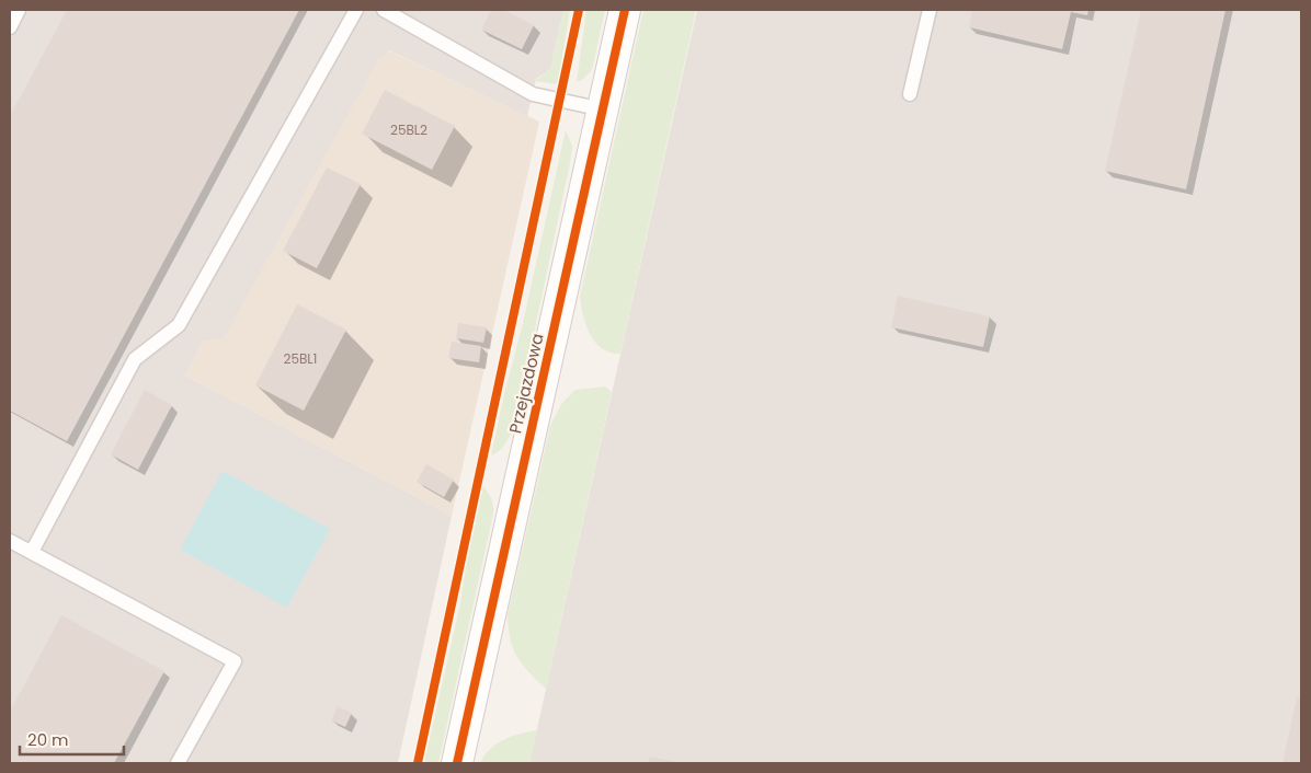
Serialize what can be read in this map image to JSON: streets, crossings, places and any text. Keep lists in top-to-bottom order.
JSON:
{
  "streets": {
    "street": ["Przejazdowa"]
  },
  "house_numbers": ["25BL2", "25BL1"],
  "scale_bar": "20 m"
}
